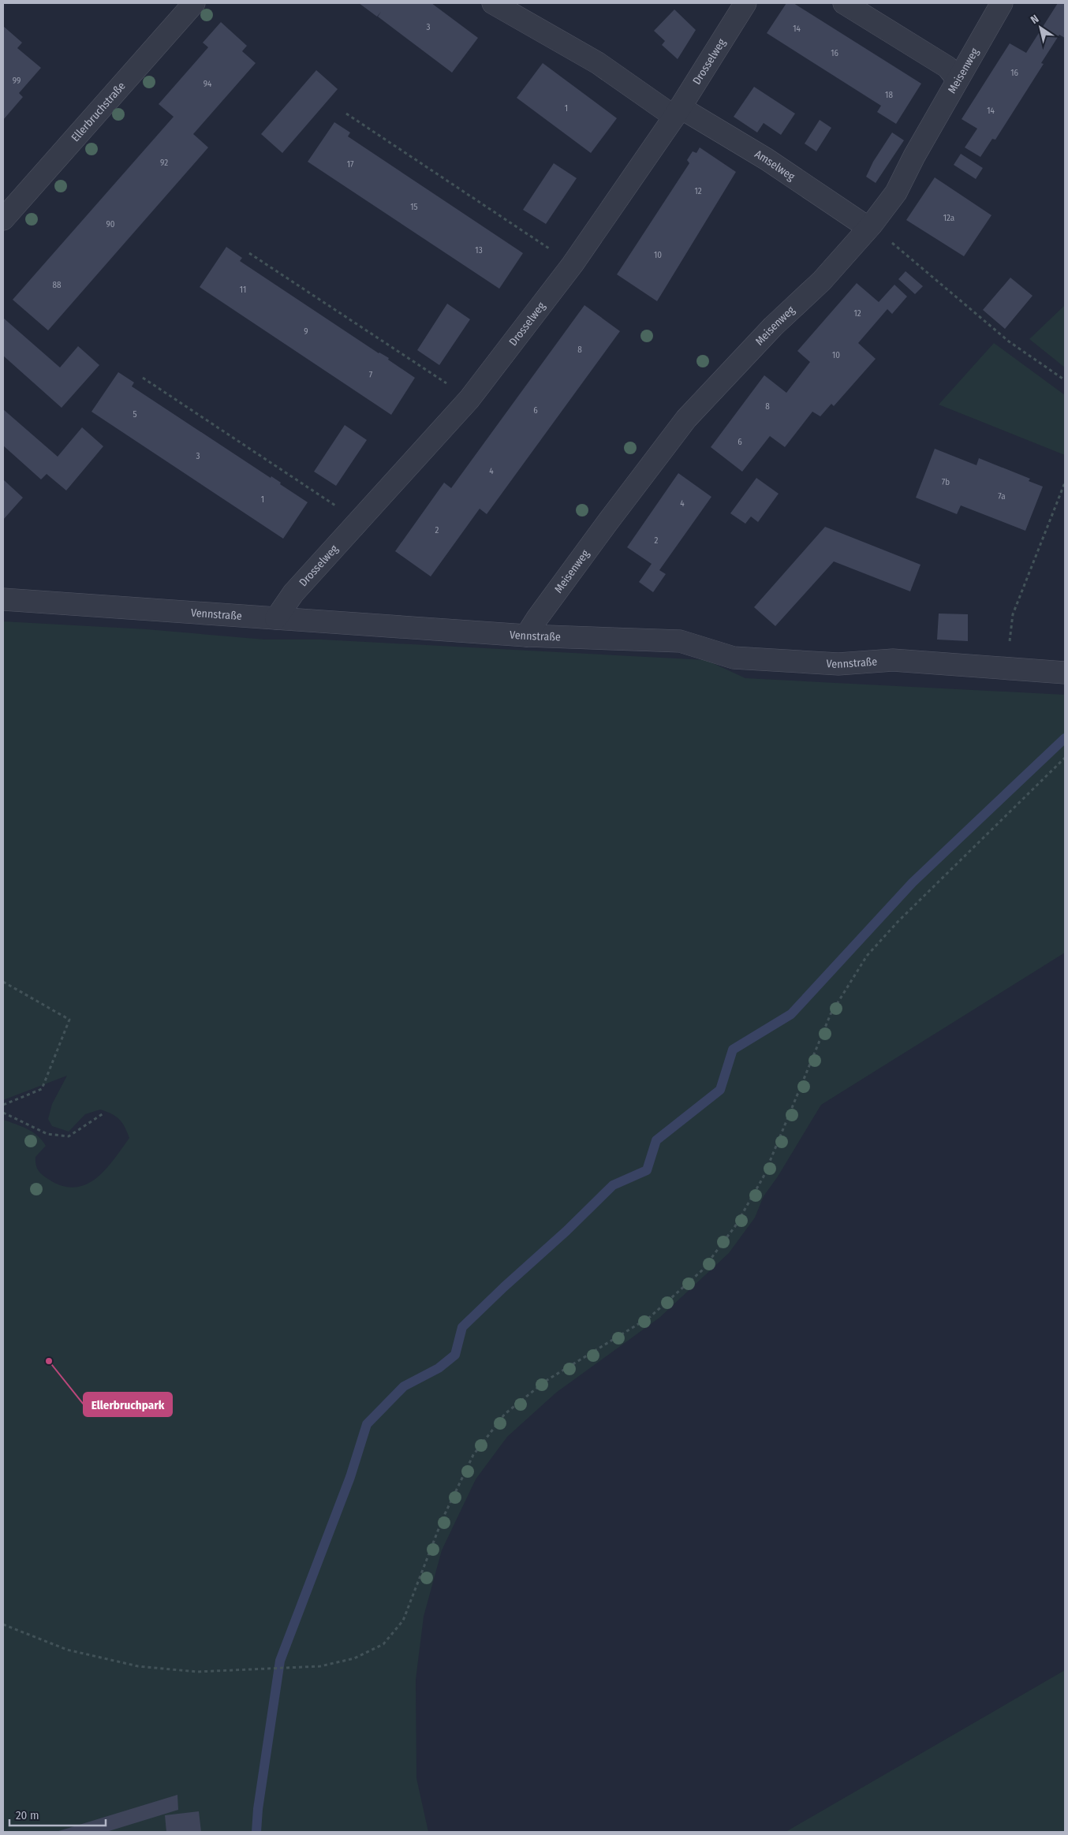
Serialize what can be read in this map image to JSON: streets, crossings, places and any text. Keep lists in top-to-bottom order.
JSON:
{
  "streets": {
    "street": [
      "Drosselweg",
      "Meisenweg",
      "Ellerbruchstraße",
      "Amselweg",
      "Vennstraße"
    ]
  },
  "crossings": [
    ["Drosselweg", "Amselweg"],
    ["Drosselweg", "Vennstraße"],
    ["Meisenweg", "Amselweg"],
    ["Meisenweg", "Vennstraße"]
  ],
  "places": ["Ellerbruchpark"],
  "house_numbers": [
    "3",
    "14",
    "16",
    "16",
    "99",
    "94",
    "18",
    "1",
    "14",
    "92",
    "17",
    "12",
    "15",
    "12a",
    "90",
    "13",
    "10",
    "88",
    "11",
    "12",
    "9",
    "8",
    "10",
    "7",
    "8",
    "6",
    "5",
    "6",
    "3",
    "4",
    "7b",
    "7a",
    "1",
    "4",
    "2",
    "2"
  ],
  "scale_bar": "20 m",
  "north": "top left"
}
